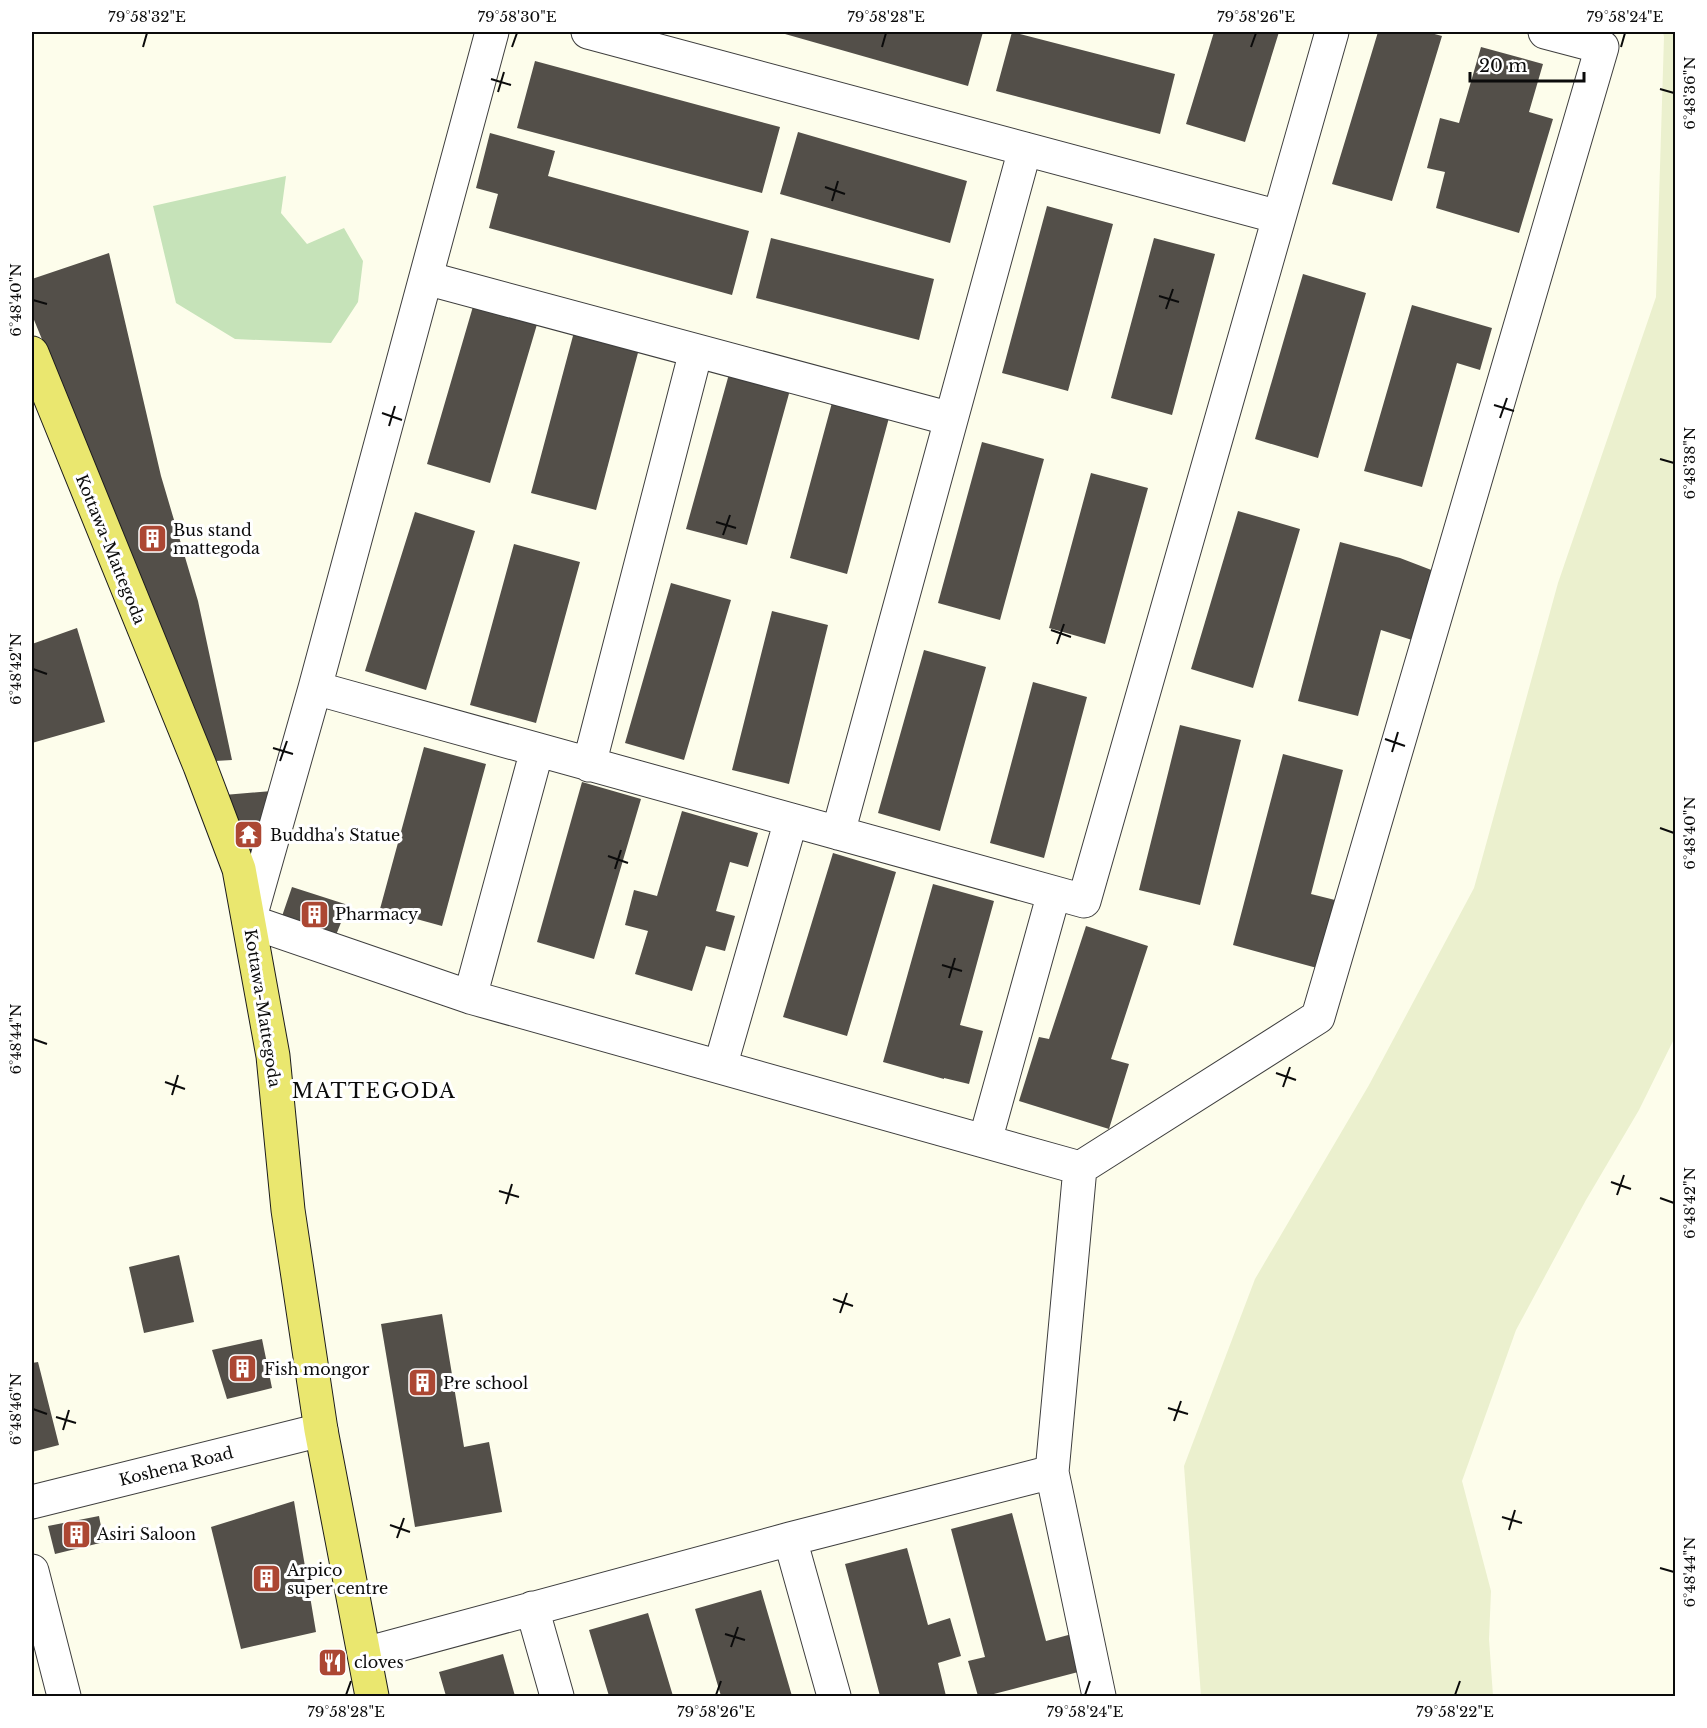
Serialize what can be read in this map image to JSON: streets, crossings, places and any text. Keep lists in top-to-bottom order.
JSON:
{
  "streets": {
    "main road": ["Kottawa-Mattegoda"],
    "street": ["Koshena Road"]
  },
  "crossings": [
    ["Kottawa-Mattegoda", "Koshena Road"]
  ],
  "districts": ["MATTEGODA"],
  "places": {
    "building": [
      "Bus stand mattegoda",
      "Pharmacy",
      "Fish mongor",
      "Pre school",
      "Asiri Saloon",
      "Arpico super centre"
    ],
    "temple": ["Buddha's Statue"],
    "restaurant": ["cloves"]
  },
  "scale_bar": "20 m",
  "coordinates": [
    "79°58'32\"E",
    "79°58'30\"E",
    "79°58'28\"E",
    "79°58'26\"E",
    "79°58'24\"E",
    "6°48'36\"N",
    "6°48'40\"N",
    "6°48'38\"N",
    "6°48'42\"N",
    "6°48'44\"N",
    "6°48'46\"N",
    "79°58'22\"E"
  ]
}
